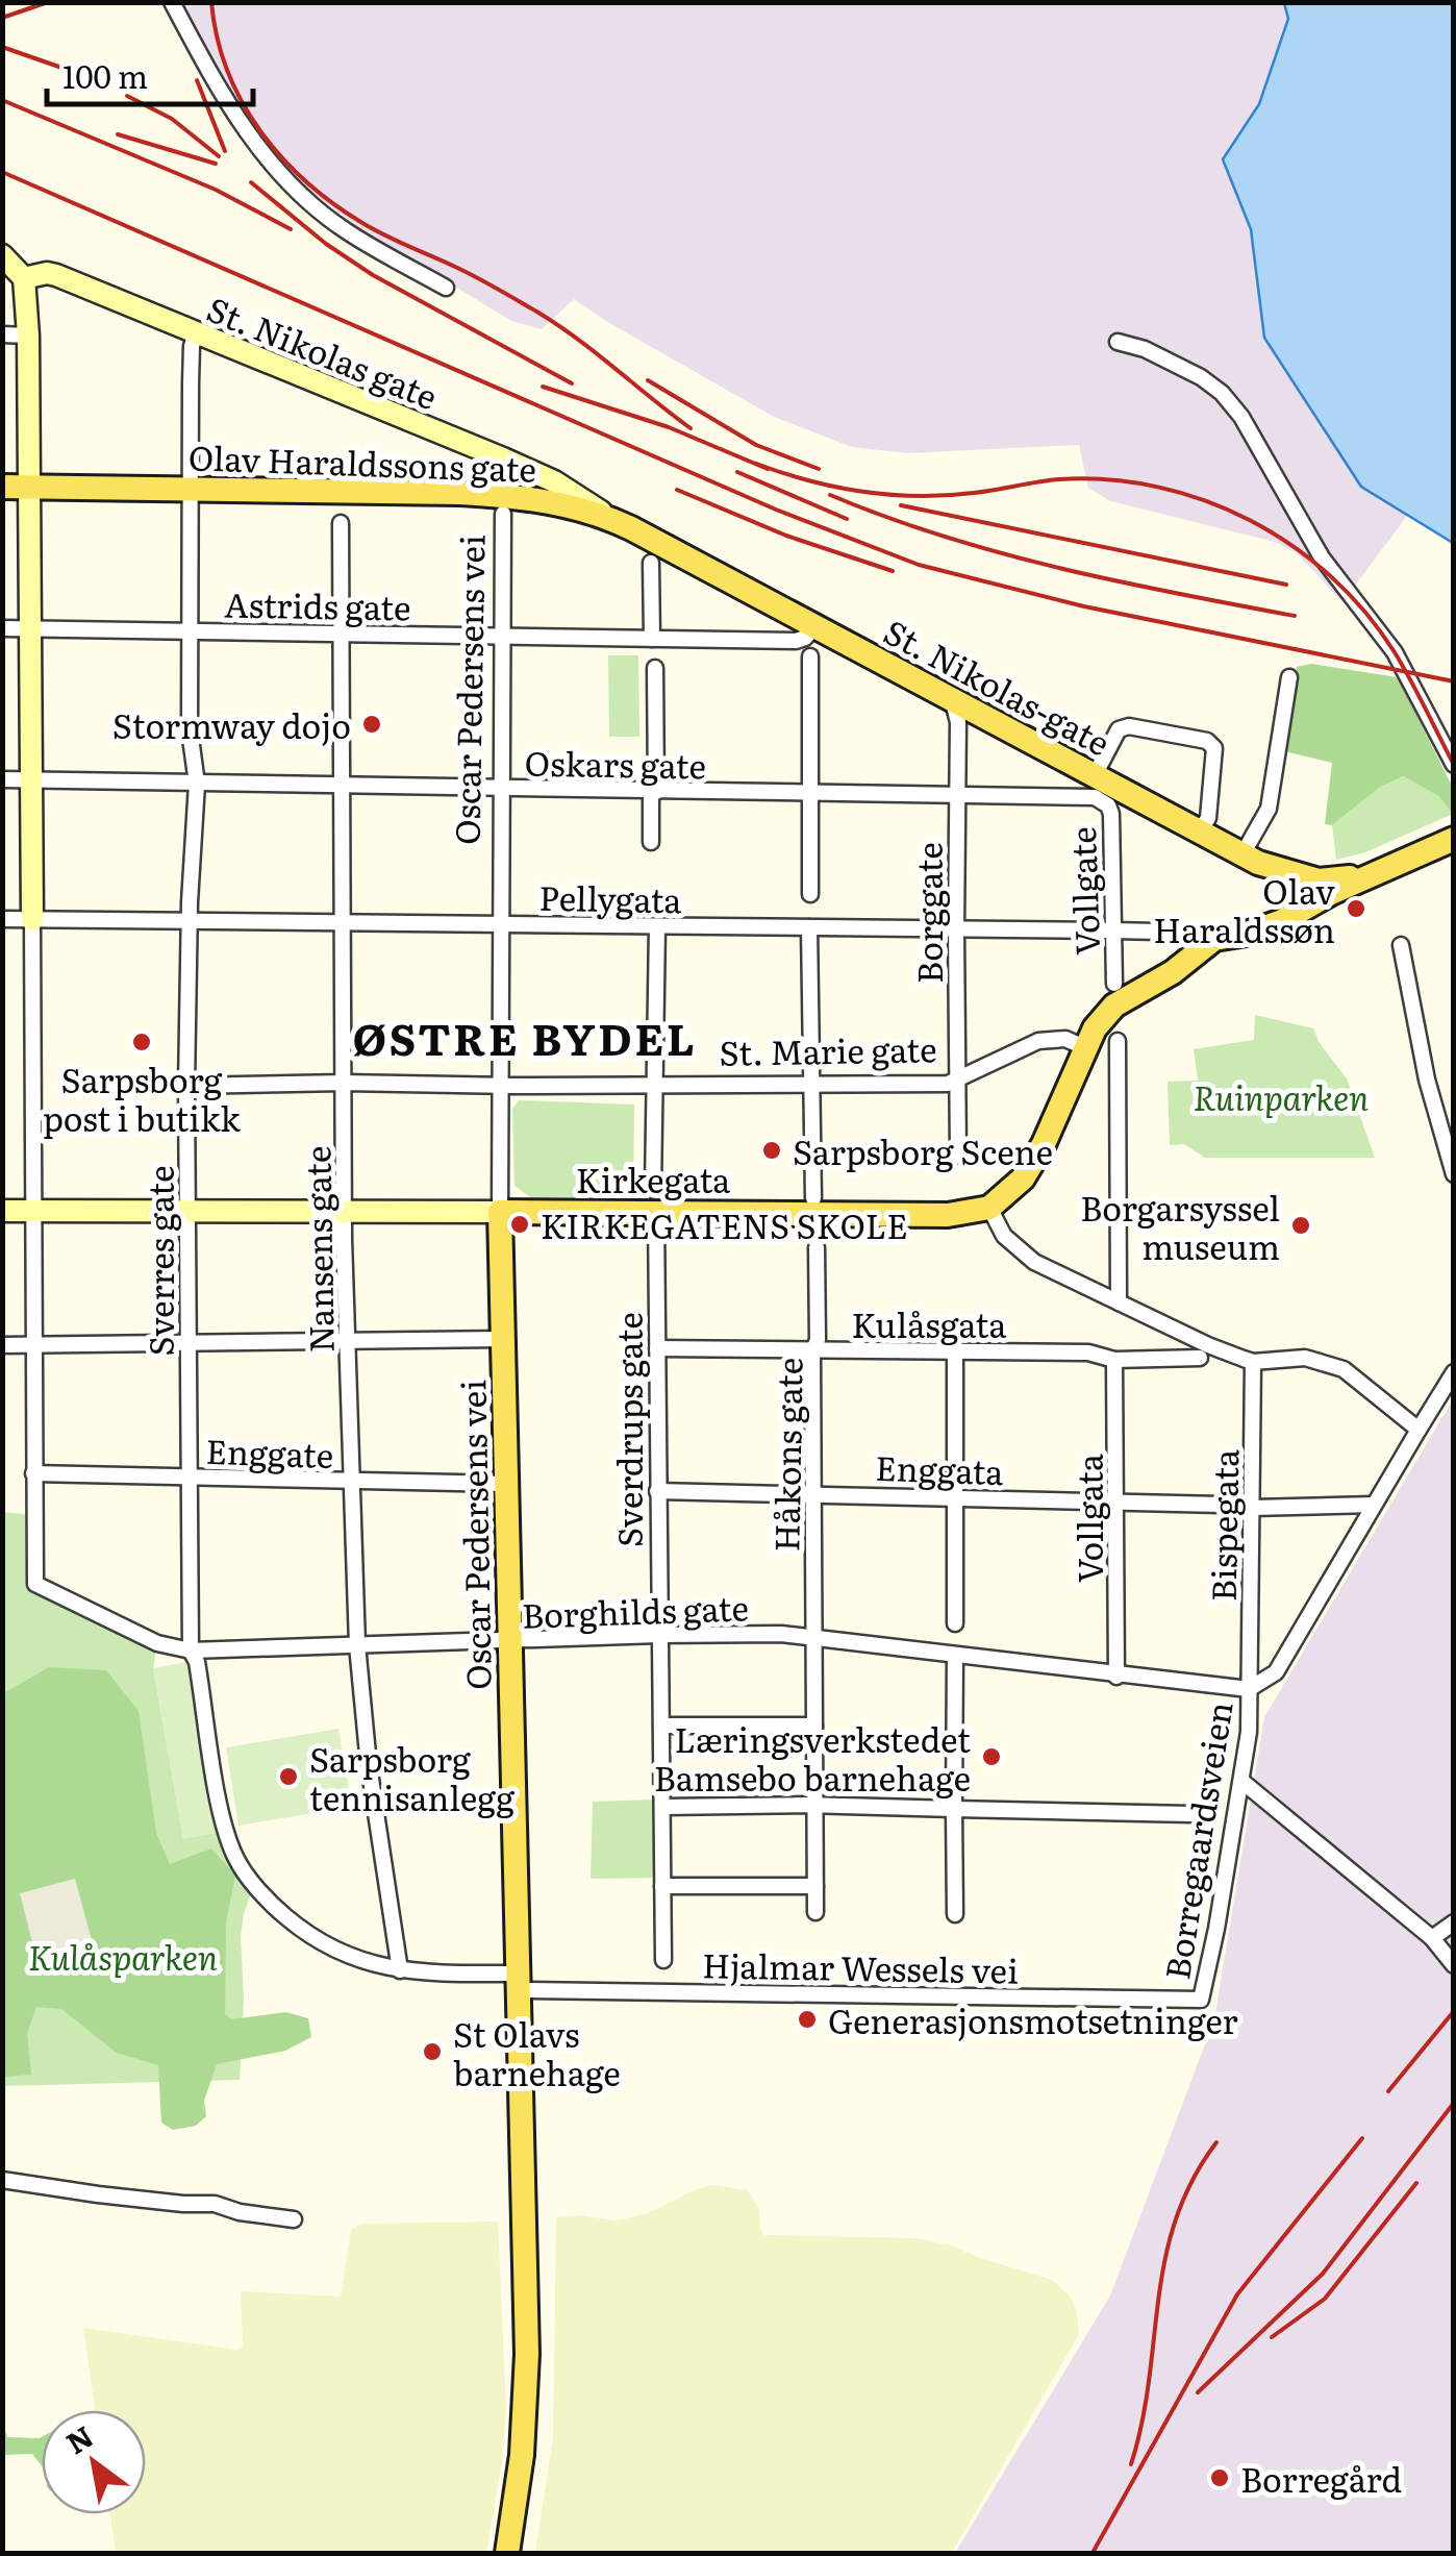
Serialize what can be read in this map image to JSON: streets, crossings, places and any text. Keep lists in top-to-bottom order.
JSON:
{
  "streets": {
    "main road": [
      "Olav Haraldssons gate",
      "St. Nikolas-gate",
      "Oscar Pedersens vei",
      "Kirkegata"
    ],
    "street": [
      "St. Nikolas gate",
      "Astrids gate",
      "Oskars gate",
      "Vollgate",
      "Pellygata",
      "Borggate",
      "St. Marie gate",
      "Nansens gate",
      "Sverres gate",
      "Kulåsgata",
      "Sverdrups gate",
      "Enggate",
      "Håkons gate",
      "Enggata",
      "Vollgata",
      "Bispegata",
      "Borghilds gate",
      "Borregaardsveien",
      "Hjalmar Wessels vei"
    ]
  },
  "crossings": [
    ["St. Nikolas gate", "Olav Haraldssons gate"],
    ["St. Nikolas gate", "Sverres gate"],
    ["Olav Haraldssons gate", "St. Nikolas-gate"],
    ["Olav Haraldssons gate", "Sverres gate"],
    ["Astrids gate", "St. Nikolas-gate"],
    ["Astrids gate", "Oscar Pedersens vei"],
    ["Astrids gate", "Nansens gate"],
    ["Astrids gate", "Sverres gate"],
    ["St. Nikolas-gate", "Borggate"],
    ["Oscar Pedersens vei", "Oskars gate"],
    ["Oscar Pedersens vei", "Pellygata"],
    ["Oscar Pedersens vei", "St. Marie gate"],
    ["Oscar Pedersens vei", "Kirkegata"],
    ["Oscar Pedersens vei", "Sverres gate"],
    ["Oscar Pedersens vei", "Enggate"],
    ["Oscar Pedersens vei", "Borghilds gate"],
    ["Oscar Pedersens vei", "Hjalmar Wessels vei"],
    ["Oskars gate", "Vollgate"],
    ["Oskars gate", "Borggate"],
    ["Oskars gate", "Nansens gate"],
    ["Oskars gate", "Sverres gate"],
    ["Vollgate", "Pellygata"],
    ["Pellygata", "Borggate"],
    ["Pellygata", "Nansens gate"],
    ["Pellygata", "Sverres gate"],
    ["Pellygata", "Sverdrups gate"],
    ["Borggate", "St. Marie gate"],
    ["St. Marie gate", "Nansens gate"],
    ["St. Marie gate", "Sverres gate"],
    ["St. Marie gate", "Sverdrups gate"],
    ["Kirkegata", "Nansens gate"],
    ["Kirkegata", "Sverres gate"],
    ["Kirkegata", "Sverdrups gate"],
    ["Nansens gate", "Sverres gate"],
    ["Nansens gate", "Enggate"],
    ["Nansens gate", "Borghilds gate"],
    ["Sverres gate", "Enggate"],
    ["Sverres gate", "Borghilds gate"],
    ["Sverres gate", "Hjalmar Wessels vei"],
    ["Kulåsgata", "Sverdrups gate"],
    ["Kulåsgata", "Håkons gate"],
    ["Kulåsgata", "Vollgata"],
    ["Sverdrups gate", "Enggata"],
    ["Sverdrups gate", "Borghilds gate"],
    ["Enggate", "Borghilds gate"],
    ["Håkons gate", "Enggata"],
    ["Håkons gate", "Borghilds gate"],
    ["Enggata", "Vollgata"],
    ["Vollgata", "Borghilds gate"],
    ["Bispegata", "Borghilds gate"],
    ["Bispegata", "Borregaardsveien"],
    ["Borghilds gate", "Borregaardsveien"],
    ["Borregaardsveien", "Hjalmar Wessels vei"]
  ],
  "districts": ["ØSTRE BYDEL"],
  "parks": ["Ruinparken", "Kulåsparken"],
  "places": [
    "Stormway dojo",
    "Olav Haraldssøn",
    "Sarpsborg post i butikk",
    "Sarpsborg Scene",
    "KIRKEGATENS SKOLE",
    "Borgarsyssel museum",
    "Læringsverkstedet Bamsebo barnehage",
    "Sarpsborg tennisanlegg",
    "Generasjonsmotsetninger",
    "St Olavs barnehage",
    "Borregård"
  ],
  "scale_bar": "100 m",
  "north": "top left"
}
